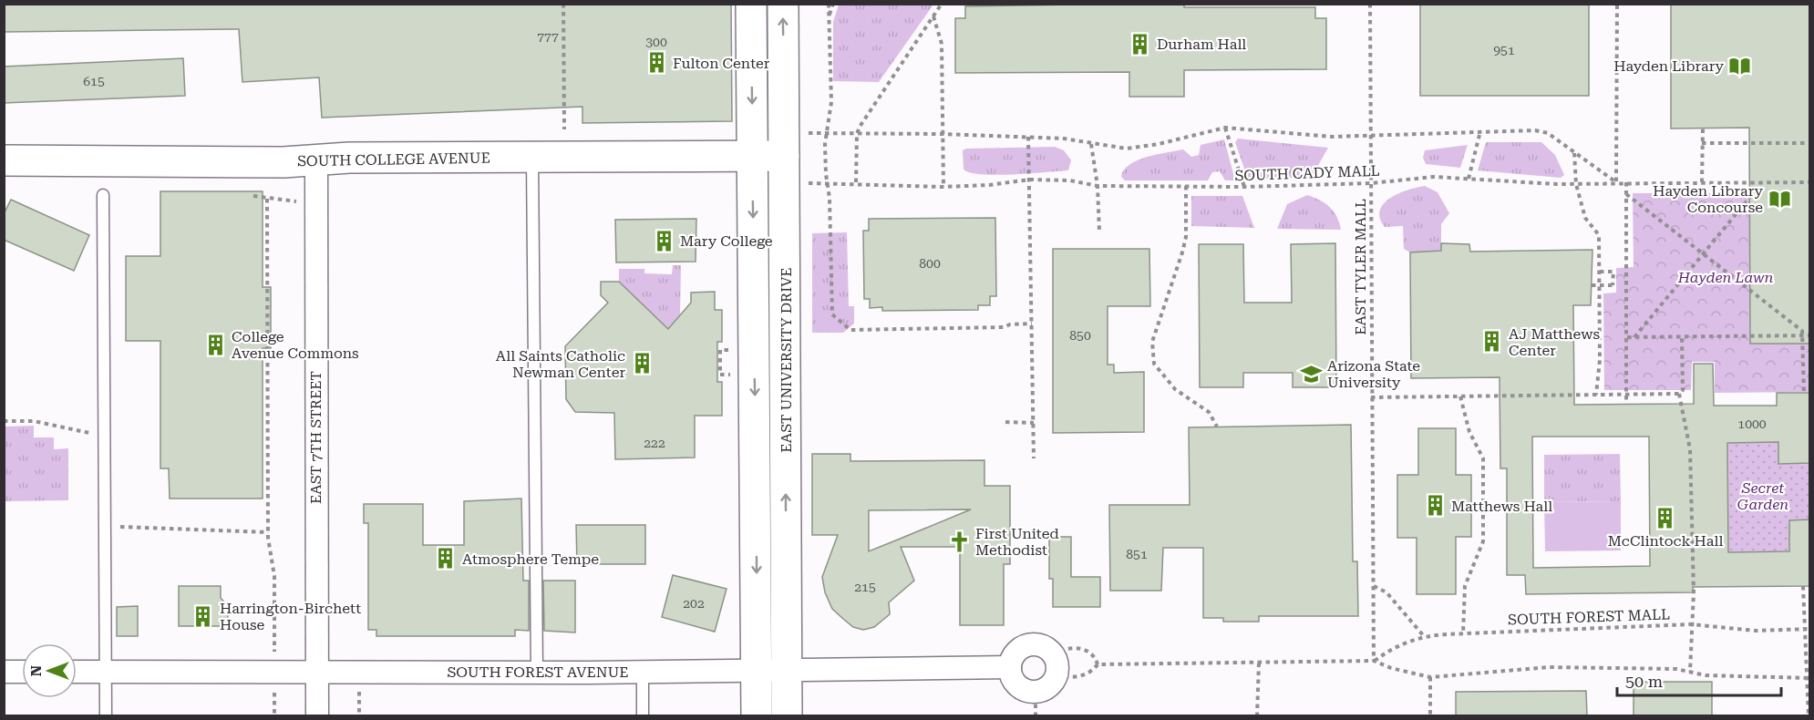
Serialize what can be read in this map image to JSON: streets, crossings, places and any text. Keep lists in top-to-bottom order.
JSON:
{
  "streets": {
    "main road": ["SOUTH COLLEGE AVENUE", "EAST UNIVERSITY DRIVE"],
    "street": ["EAST 7TH STREET", "SOUTH FOREST AVENUE"],
    "path": ["SOUTH CADY MALL", "EAST TYLER MALL", "SOUTH FOREST MALL"]
  },
  "crossings": [
    ["SOUTH COLLEGE AVENUE", "EAST UNIVERSITY DRIVE"],
    ["SOUTH COLLEGE AVENUE", "EAST 7TH STREET"],
    ["SOUTH CADY MALL", "EAST TYLER MALL"],
    ["EAST TYLER MALL", "SOUTH FOREST MALL"],
    ["EAST UNIVERSITY DRIVE", "SOUTH FOREST AVENUE"],
    ["EAST 7TH STREET", "SOUTH FOREST AVENUE"]
  ],
  "parks": ["Hayden Lawn", "Secret Garden"],
  "places": {
    "building": [
      "Durham Hall",
      "Fulton Center",
      "Mary College",
      "AJ Matthews Center",
      "College Avenue Commons",
      "All Saints Catholic Newman Center",
      "Matthews Hall",
      "McClintock Hall",
      "Atmosphere Tempe",
      "Harrington-Birchett House"
    ],
    "library": ["Hayden Library", "Hayden Library Concourse"],
    "school or university": ["Arizona State University"],
    "church": ["First United Methodist"]
  },
  "house_numbers": [
    "777",
    "300",
    "951",
    "615",
    "800",
    "850",
    "1000",
    "222",
    "851",
    "215",
    "202"
  ],
  "scale_bar": "50 m",
  "north": "left"
}
